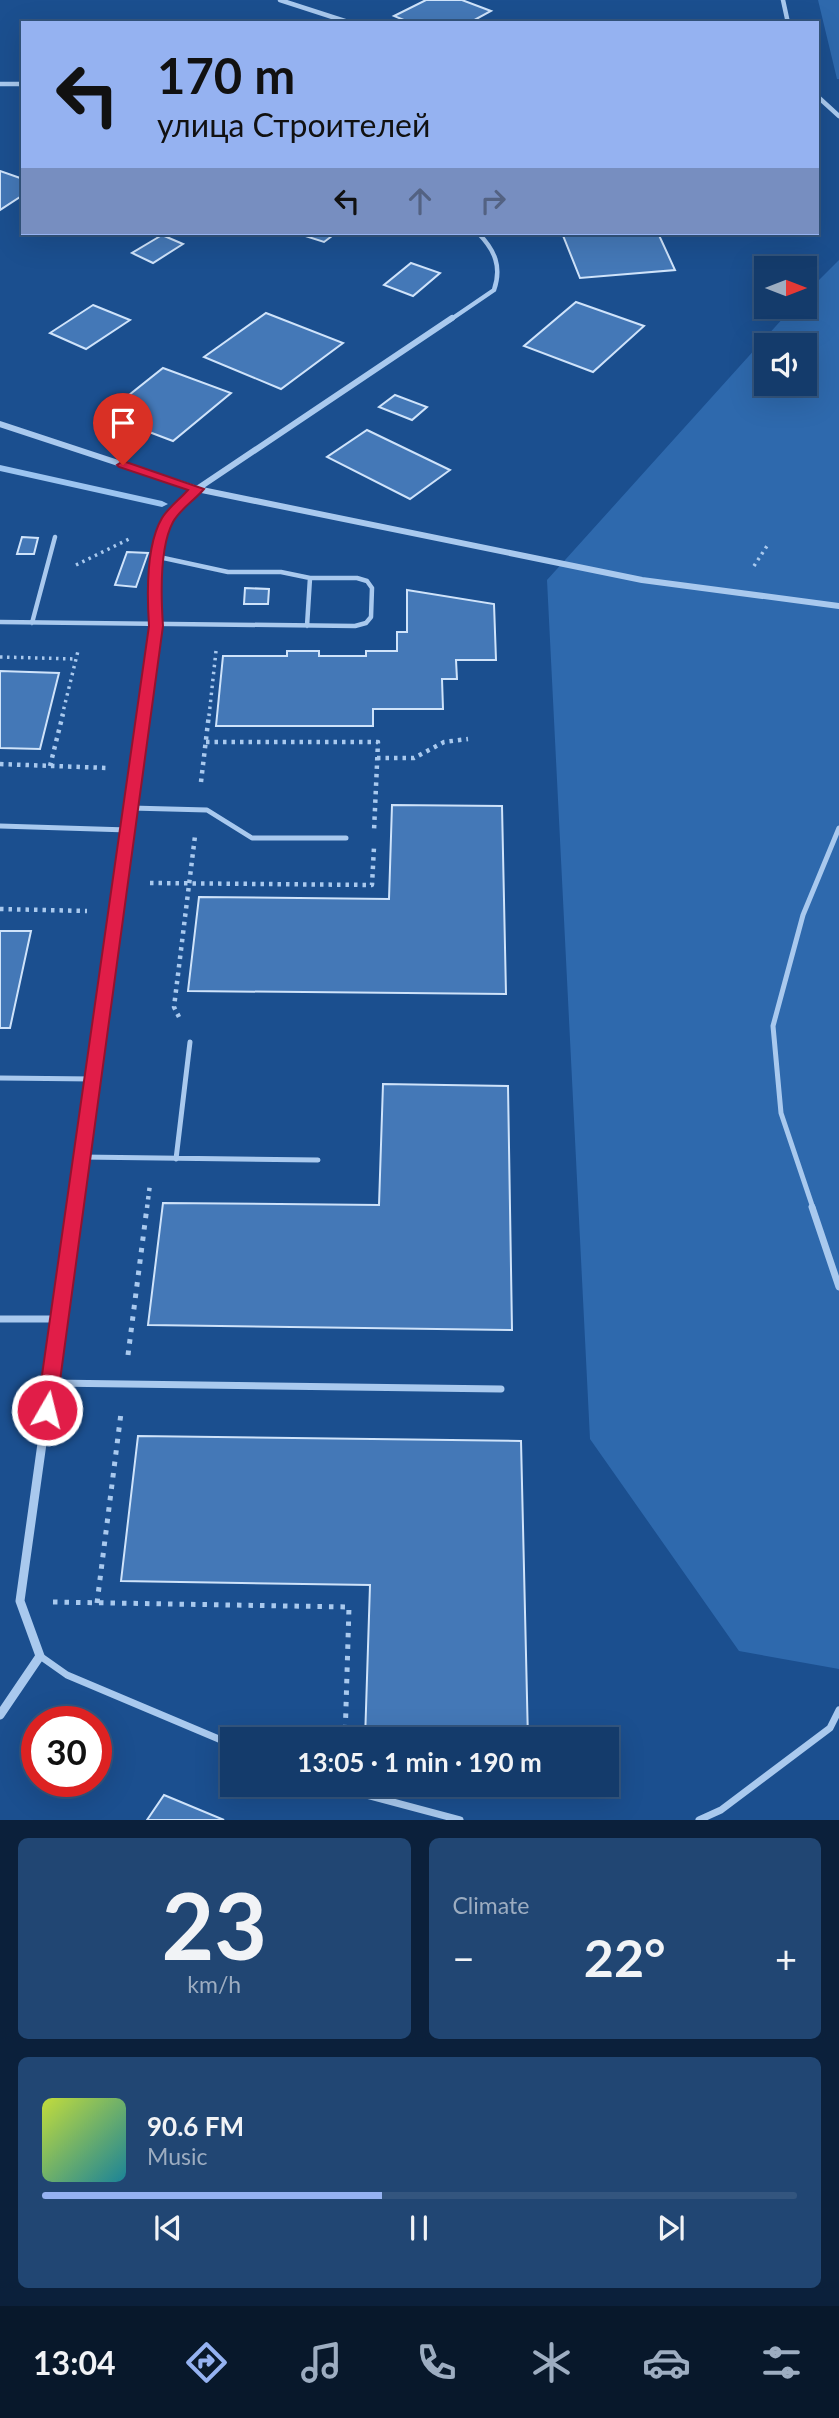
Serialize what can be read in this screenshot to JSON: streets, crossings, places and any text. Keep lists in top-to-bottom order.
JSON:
{
  "north": "right",
  "page": {
    "turn": ["170 m", "улица Строителей"],
    "limit": "30",
    "trip": "13:05 · 1 min · 190 m",
    "tile": [
      ["23", "km/h"],
      "Climate"
    ],
    "heat": ["−", "22°", "+"],
    "song": ["90.6 FM", "Music"],
    "tabs": "13:04"
  }
}
